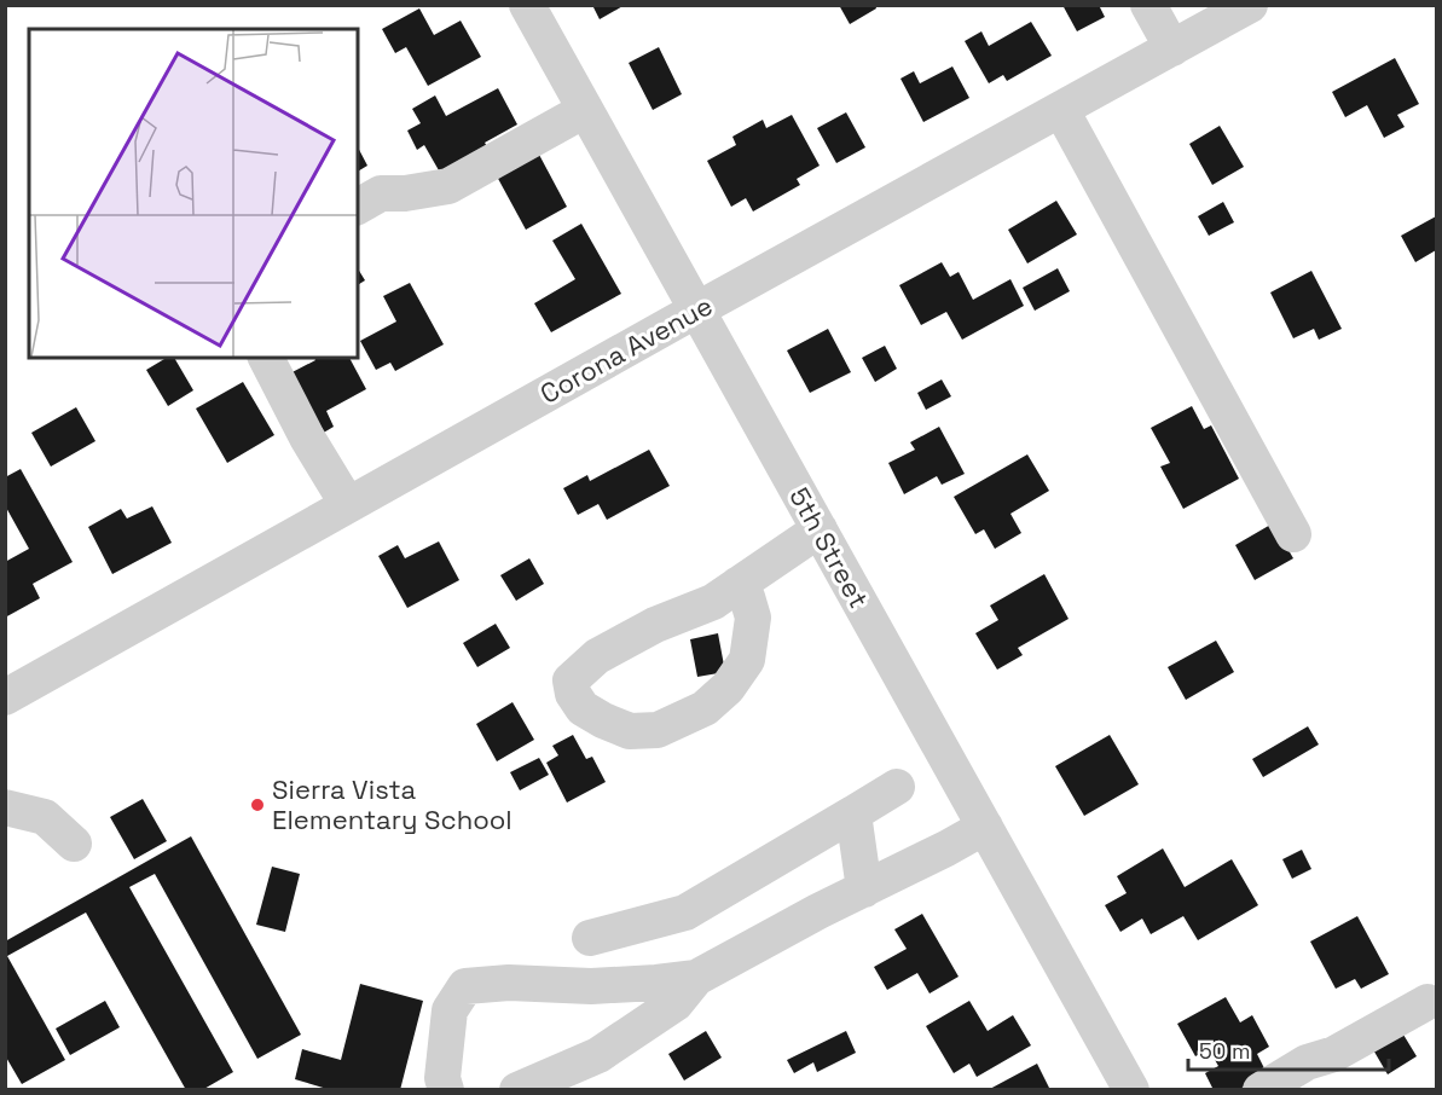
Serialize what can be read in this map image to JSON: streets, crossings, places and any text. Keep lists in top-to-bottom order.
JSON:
{
  "streets": {
    "street": ["Corona Avenue", "5th Street"]
  },
  "crossings": [
    ["Corona Avenue", "5th Street"]
  ],
  "places": ["Sierra Vista Elementary School"],
  "scale_bar": "50 m"
}
